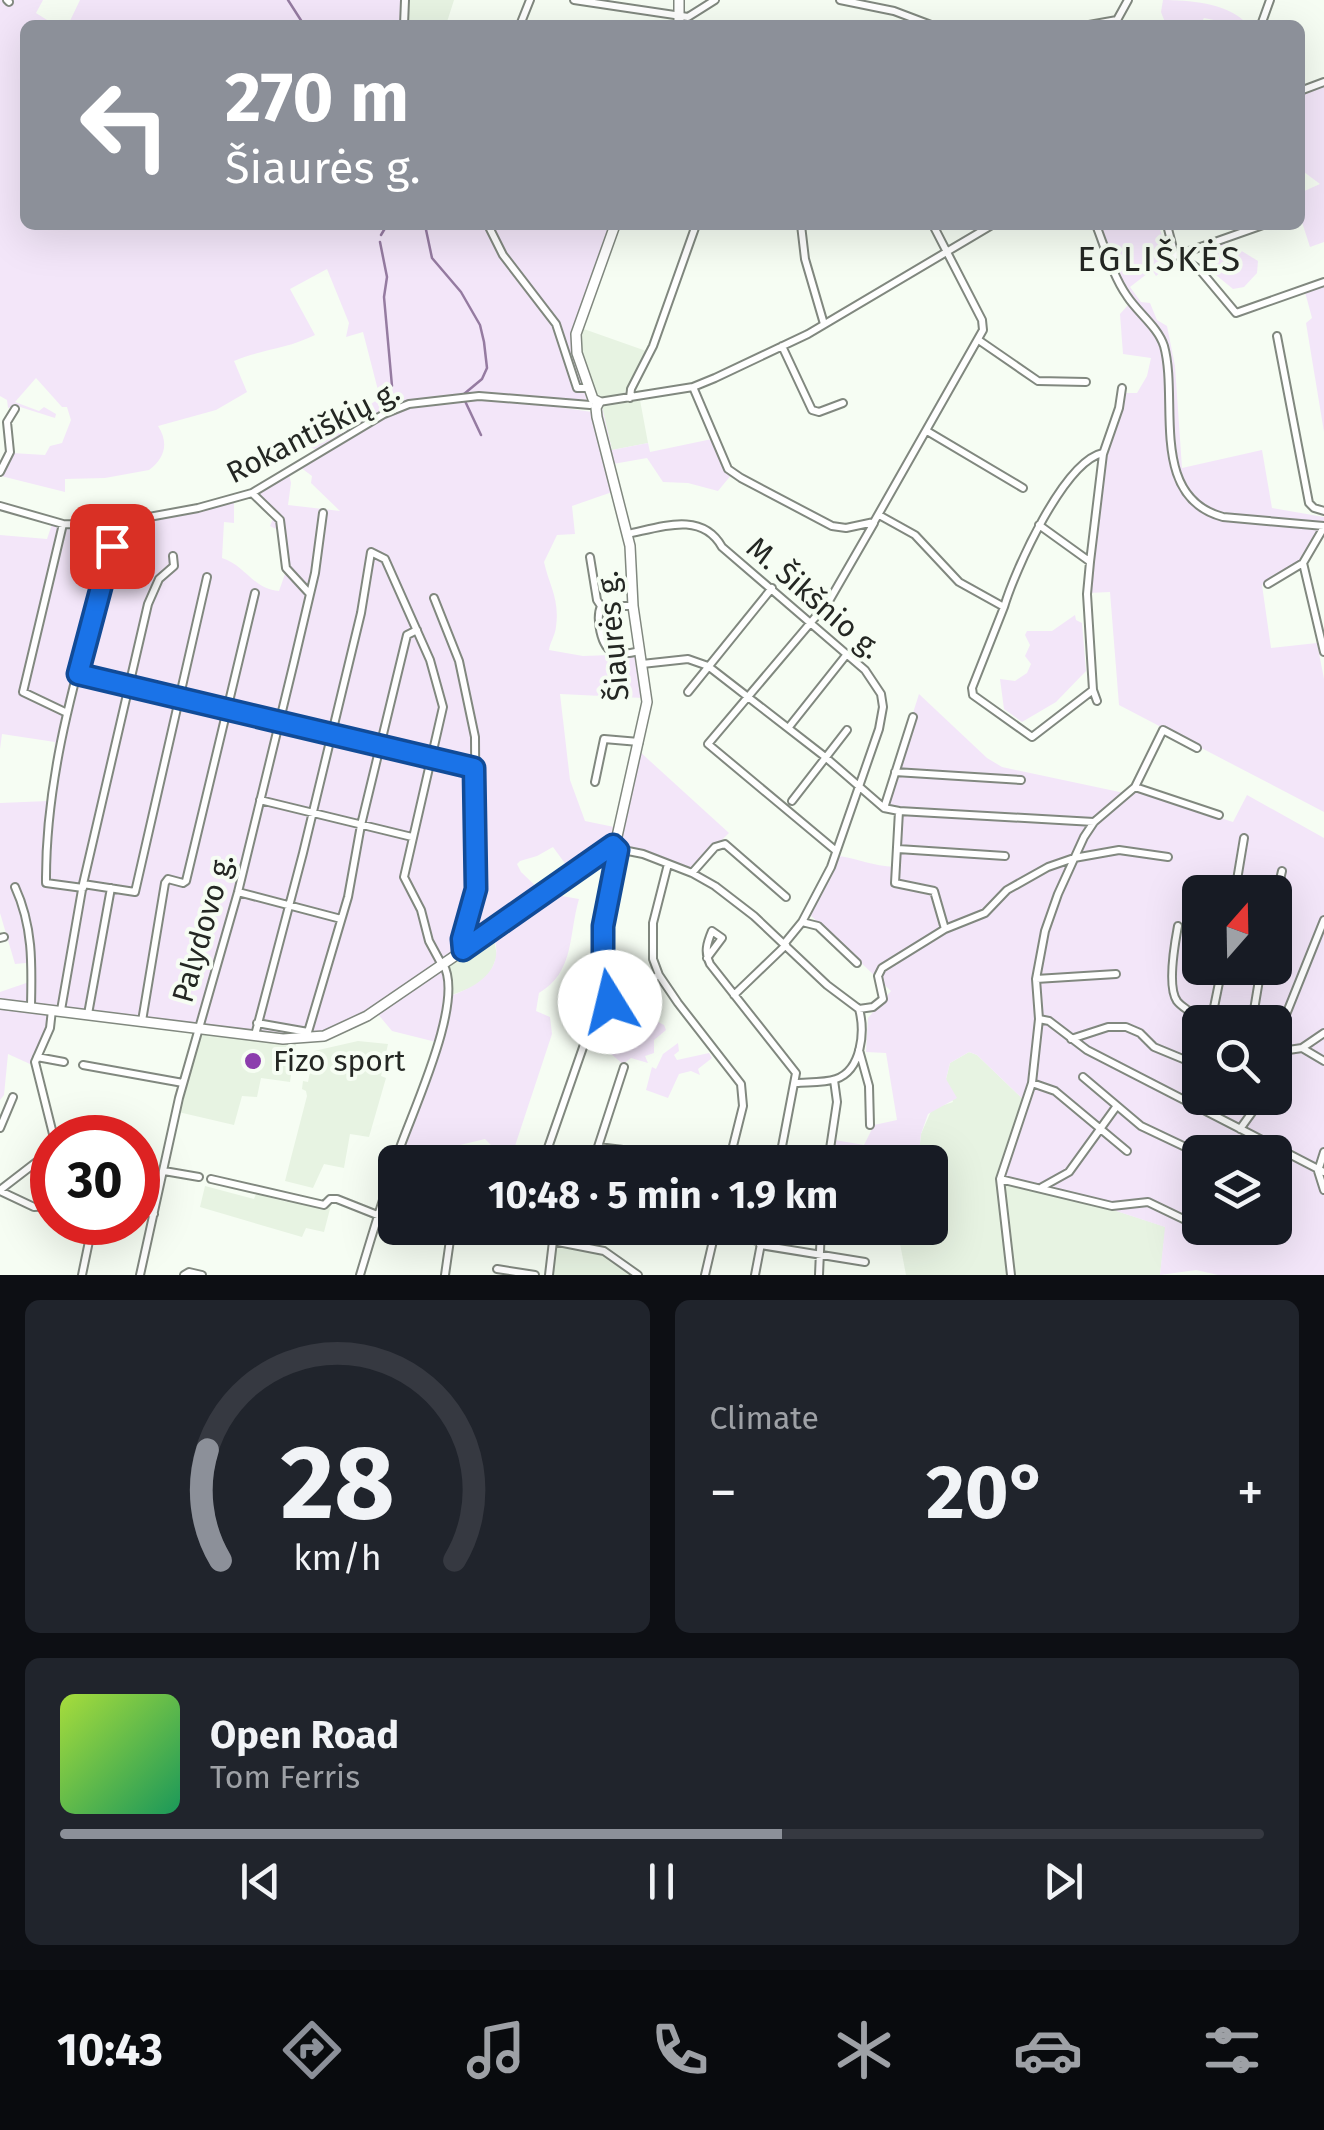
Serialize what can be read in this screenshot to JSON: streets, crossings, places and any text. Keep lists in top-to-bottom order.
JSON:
{
  "streets": {
    "main road": ["Šiaurės g."],
    "street": ["Rokantiškių g.", "M. Šikšnio g.", "Palydovo g."]
  },
  "crossings": [
    ["Rokantiškių g.", "Šiaurės g."],
    ["M. Šikšnio g.", "Šiaurės g."]
  ],
  "districts": ["EGLIŠKĖS"],
  "places": ["Fizo sport"],
  "north": "top",
  "page": {
    "turn": ["270 m", "Šiaurės g."],
    "limit": "30",
    "trip": "10:48 · 5 min · 1.9 km",
    "tile": "Climate",
    "heat": ["−", "20°", "+"],
    "song": ["Open Road", "Tom Ferris"],
    "tabs": "10:43",
    "gauge": ["28", "km/h"]
  }
}
